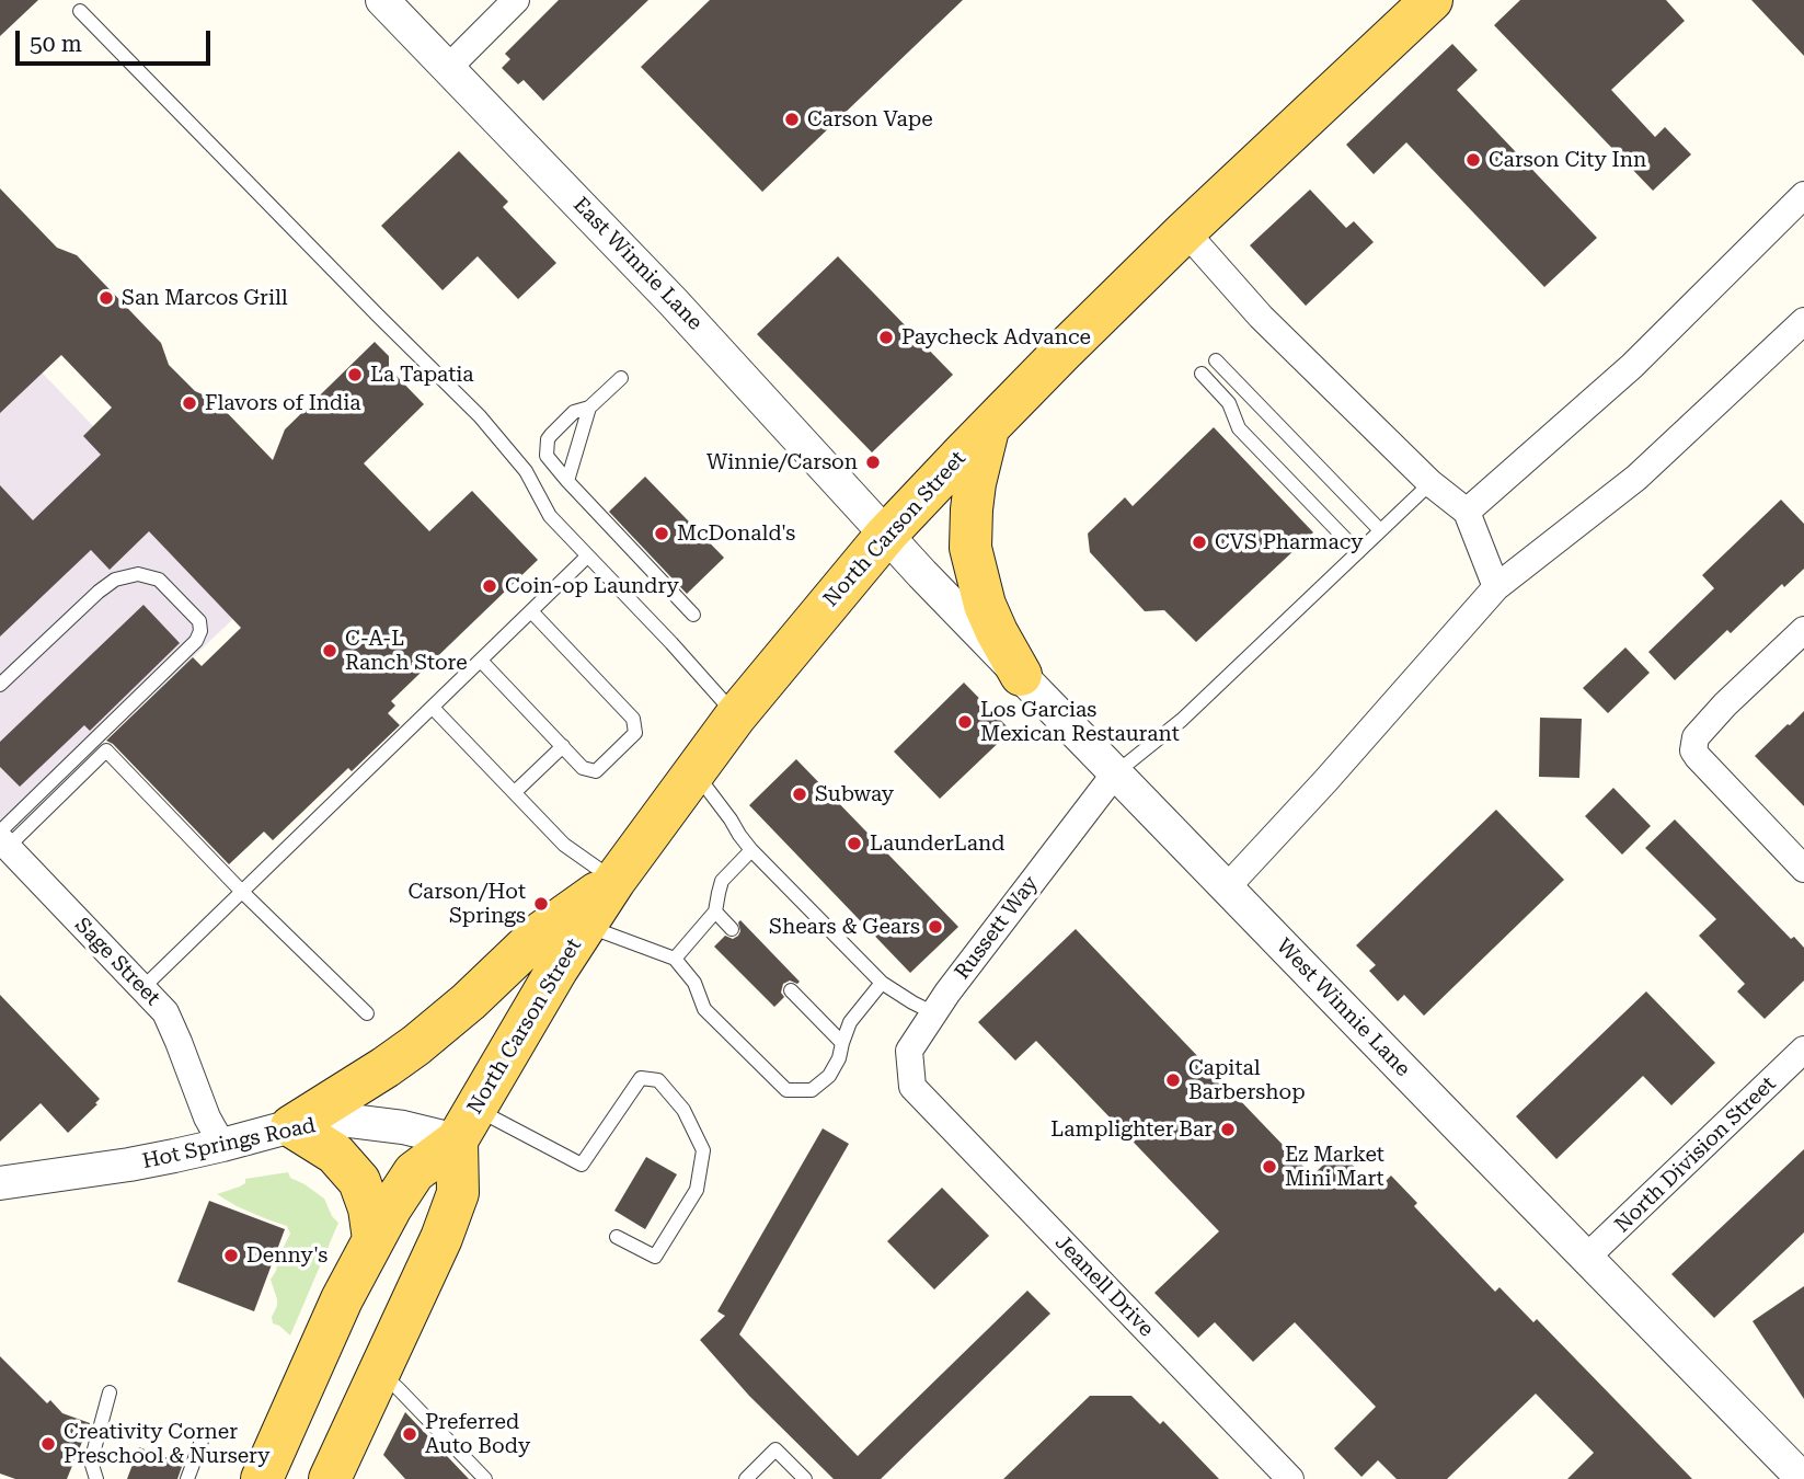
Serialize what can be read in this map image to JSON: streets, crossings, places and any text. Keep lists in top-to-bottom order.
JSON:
{
  "streets": {
    "main road": ["North Carson Street"],
    "street": [
      "East Winnie Lane",
      "Russett Way",
      "Sage Street",
      "West Winnie Lane",
      "Hot Springs Road",
      "North Division Street",
      "Jeanell Drive"
    ]
  },
  "crossings": [
    ["East Winnie Lane", "North Carson Street"],
    ["East Winnie Lane", "West Winnie Lane"],
    ["North Carson Street", "West Winnie Lane"],
    ["North Carson Street", "Hot Springs Road"],
    ["Russett Way", "West Winnie Lane"],
    ["Russett Way", "Jeanell Drive"],
    ["Sage Street", "Hot Springs Road"],
    ["West Winnie Lane", "North Division Street"]
  ],
  "places": [
    "Carson Vape",
    "Carson City Inn",
    "San Marcos Grill",
    "Paycheck Advance",
    "La Tapatia",
    "Flavors of India",
    "Winnie/Carson",
    "McDonald's",
    "CVS Pharmacy",
    "Coin-op Laundry",
    "C-A-L Ranch Store",
    "Los Garcias Mexican Restaurant",
    "Subway",
    "LaunderLand",
    "Carson/Hot Springs",
    "Shears & Gears",
    "Capital Barbershop",
    "Lamplighter Bar",
    "Ez Market Mini Mart",
    "Denny's",
    "Preferred Auto Body",
    "Creativity Corner Preschool & Nursery"
  ],
  "scale_bar": "50 m"
}
